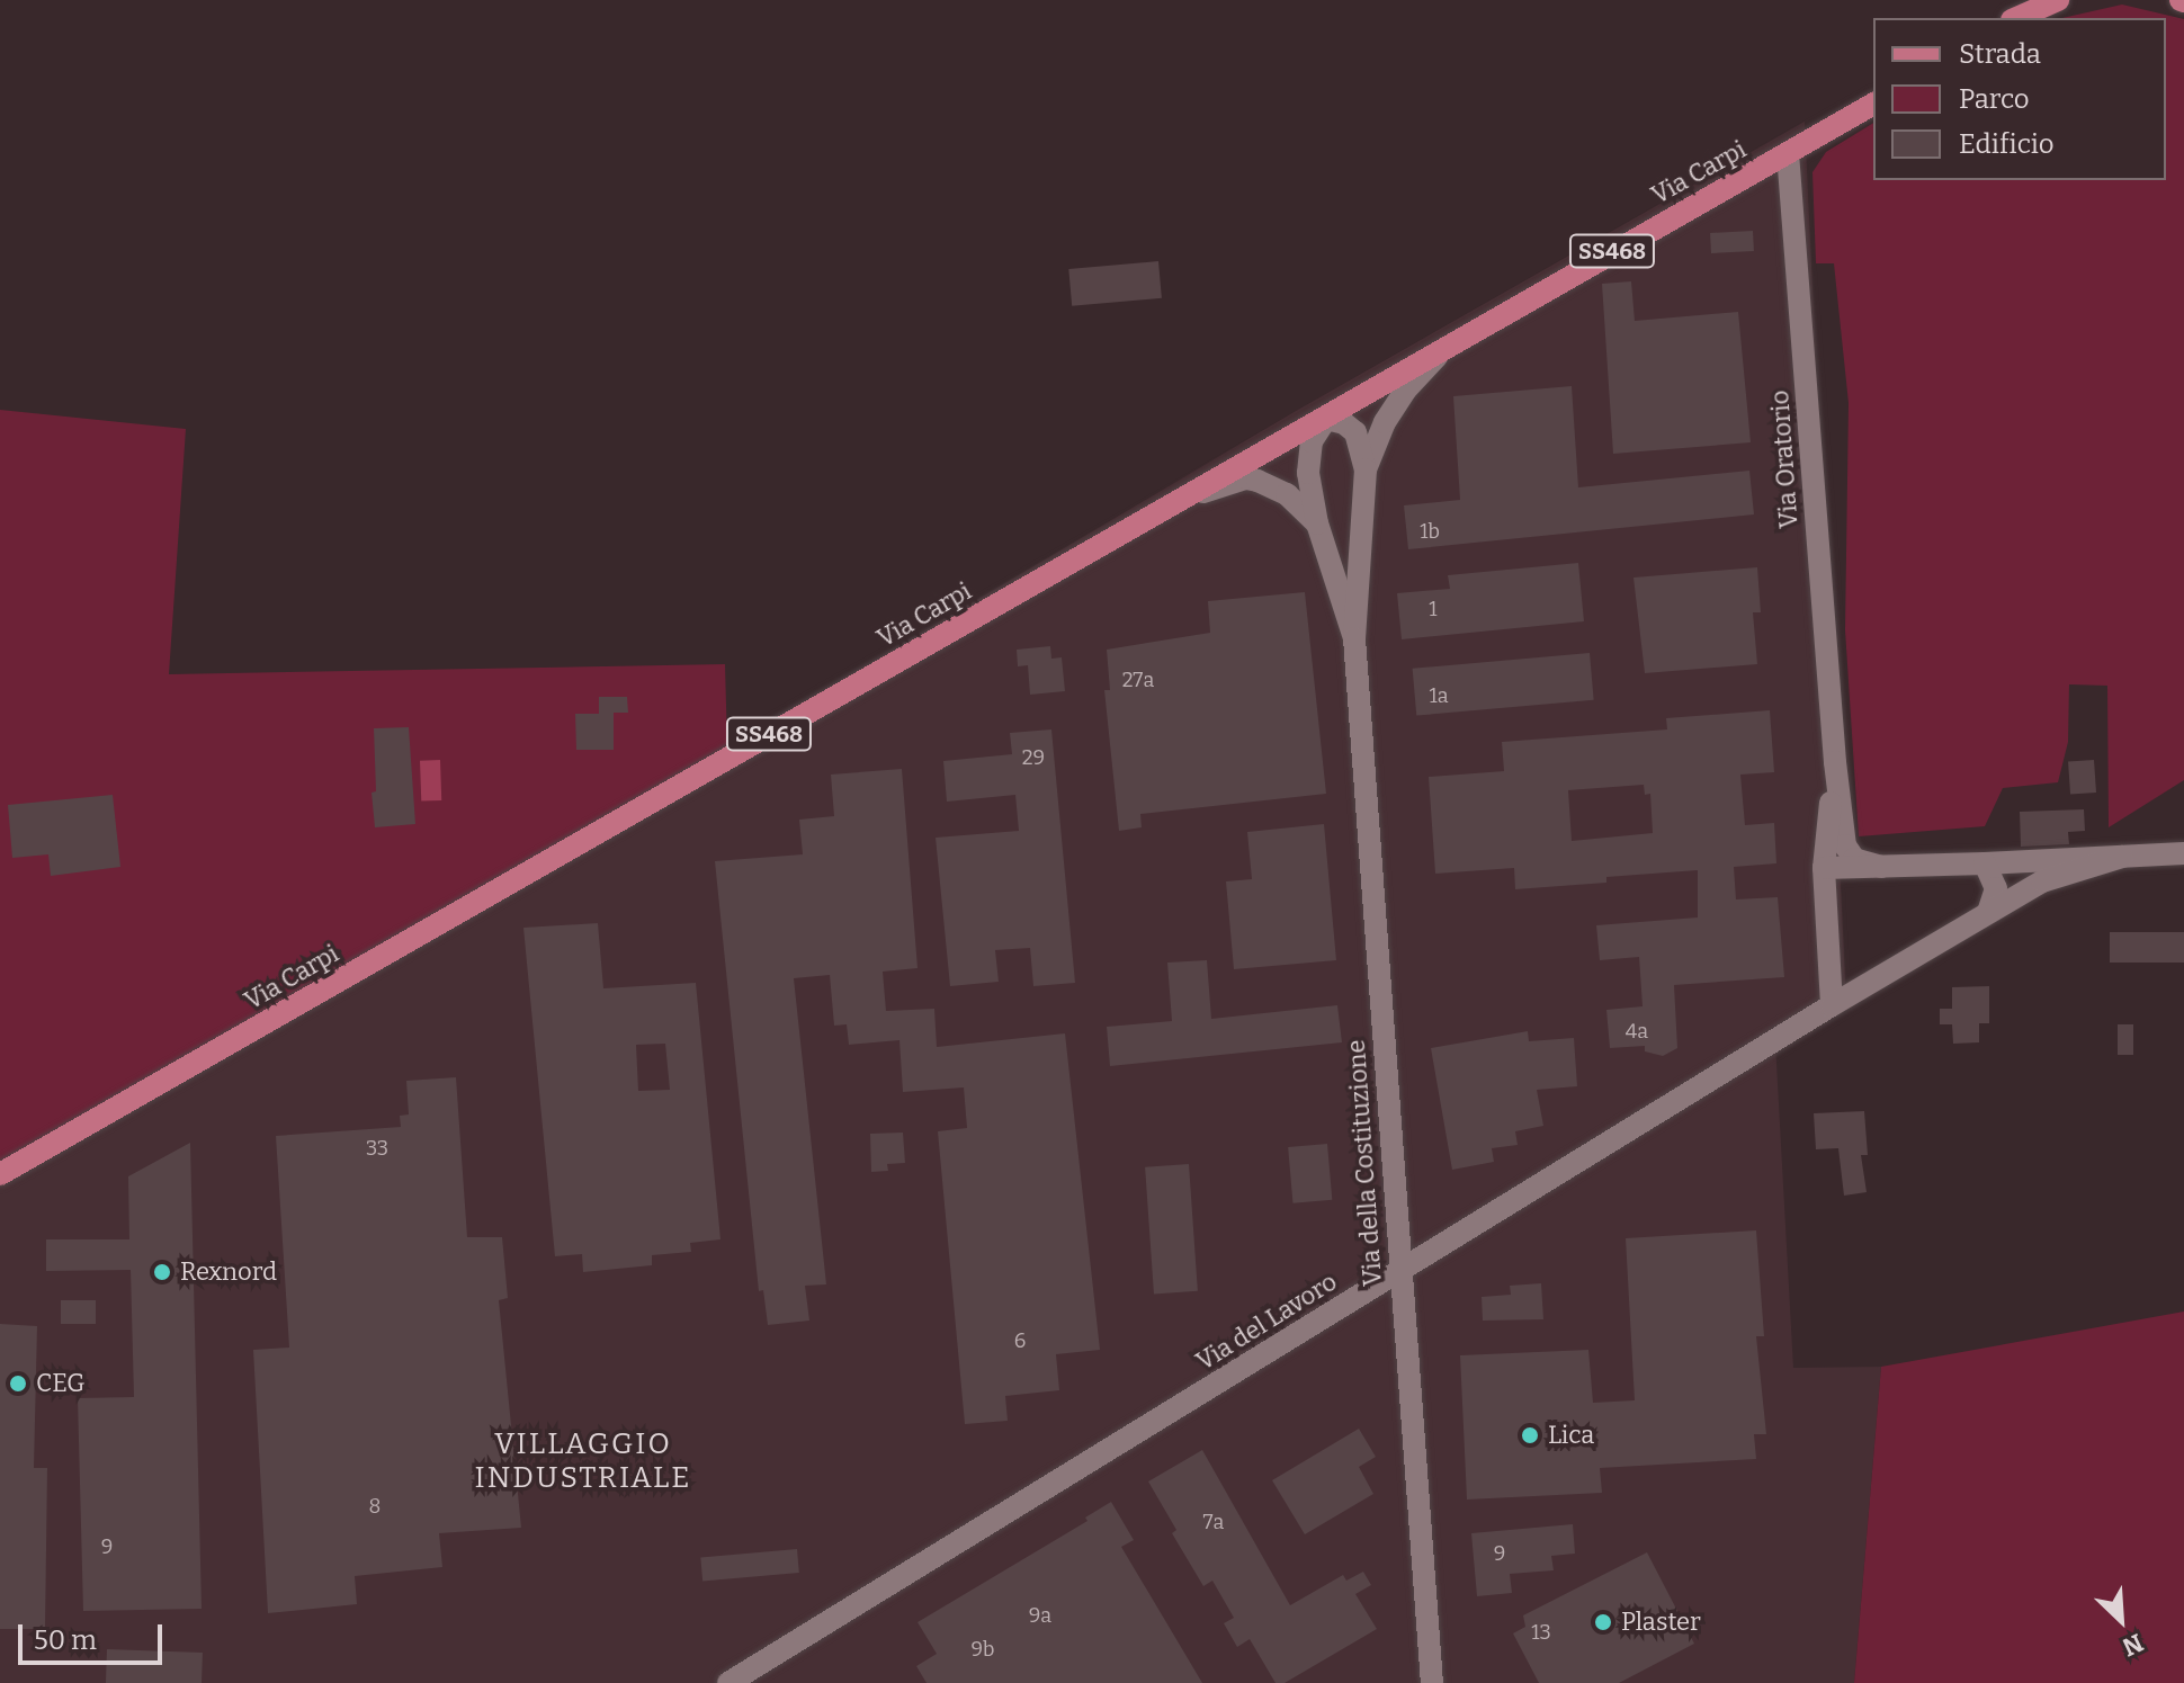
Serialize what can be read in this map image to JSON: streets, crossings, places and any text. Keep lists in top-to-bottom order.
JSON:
{
  "streets": {
    "main road": ["Via Carpi", "SS468"],
    "street": ["Via Oratorio", "Via della Costituzione", "Via del Lavoro"]
  },
  "crossings": [
    ["Via Carpi", "Via Oratorio"],
    ["Via Carpi", "Via della Costituzione"],
    ["Via Oratorio", "Via del Lavoro"],
    ["Via della Costituzione", "Via del Lavoro"]
  ],
  "districts": ["VILLAGGIO INDUSTRIALE"],
  "places": [
    "Rexnord",
    "CEG",
    "Lica",
    "Plaster"
  ],
  "house_numbers": [
    "1b",
    "1",
    "27a",
    "1a",
    "29",
    "4a",
    "33",
    "6",
    "8",
    "7a",
    "9",
    "9",
    "9a",
    "13",
    "9b"
  ],
  "legend": ["Strada", "Parco", "Edificio"],
  "scale_bar": "50 m",
  "north": "bottom right"
}
